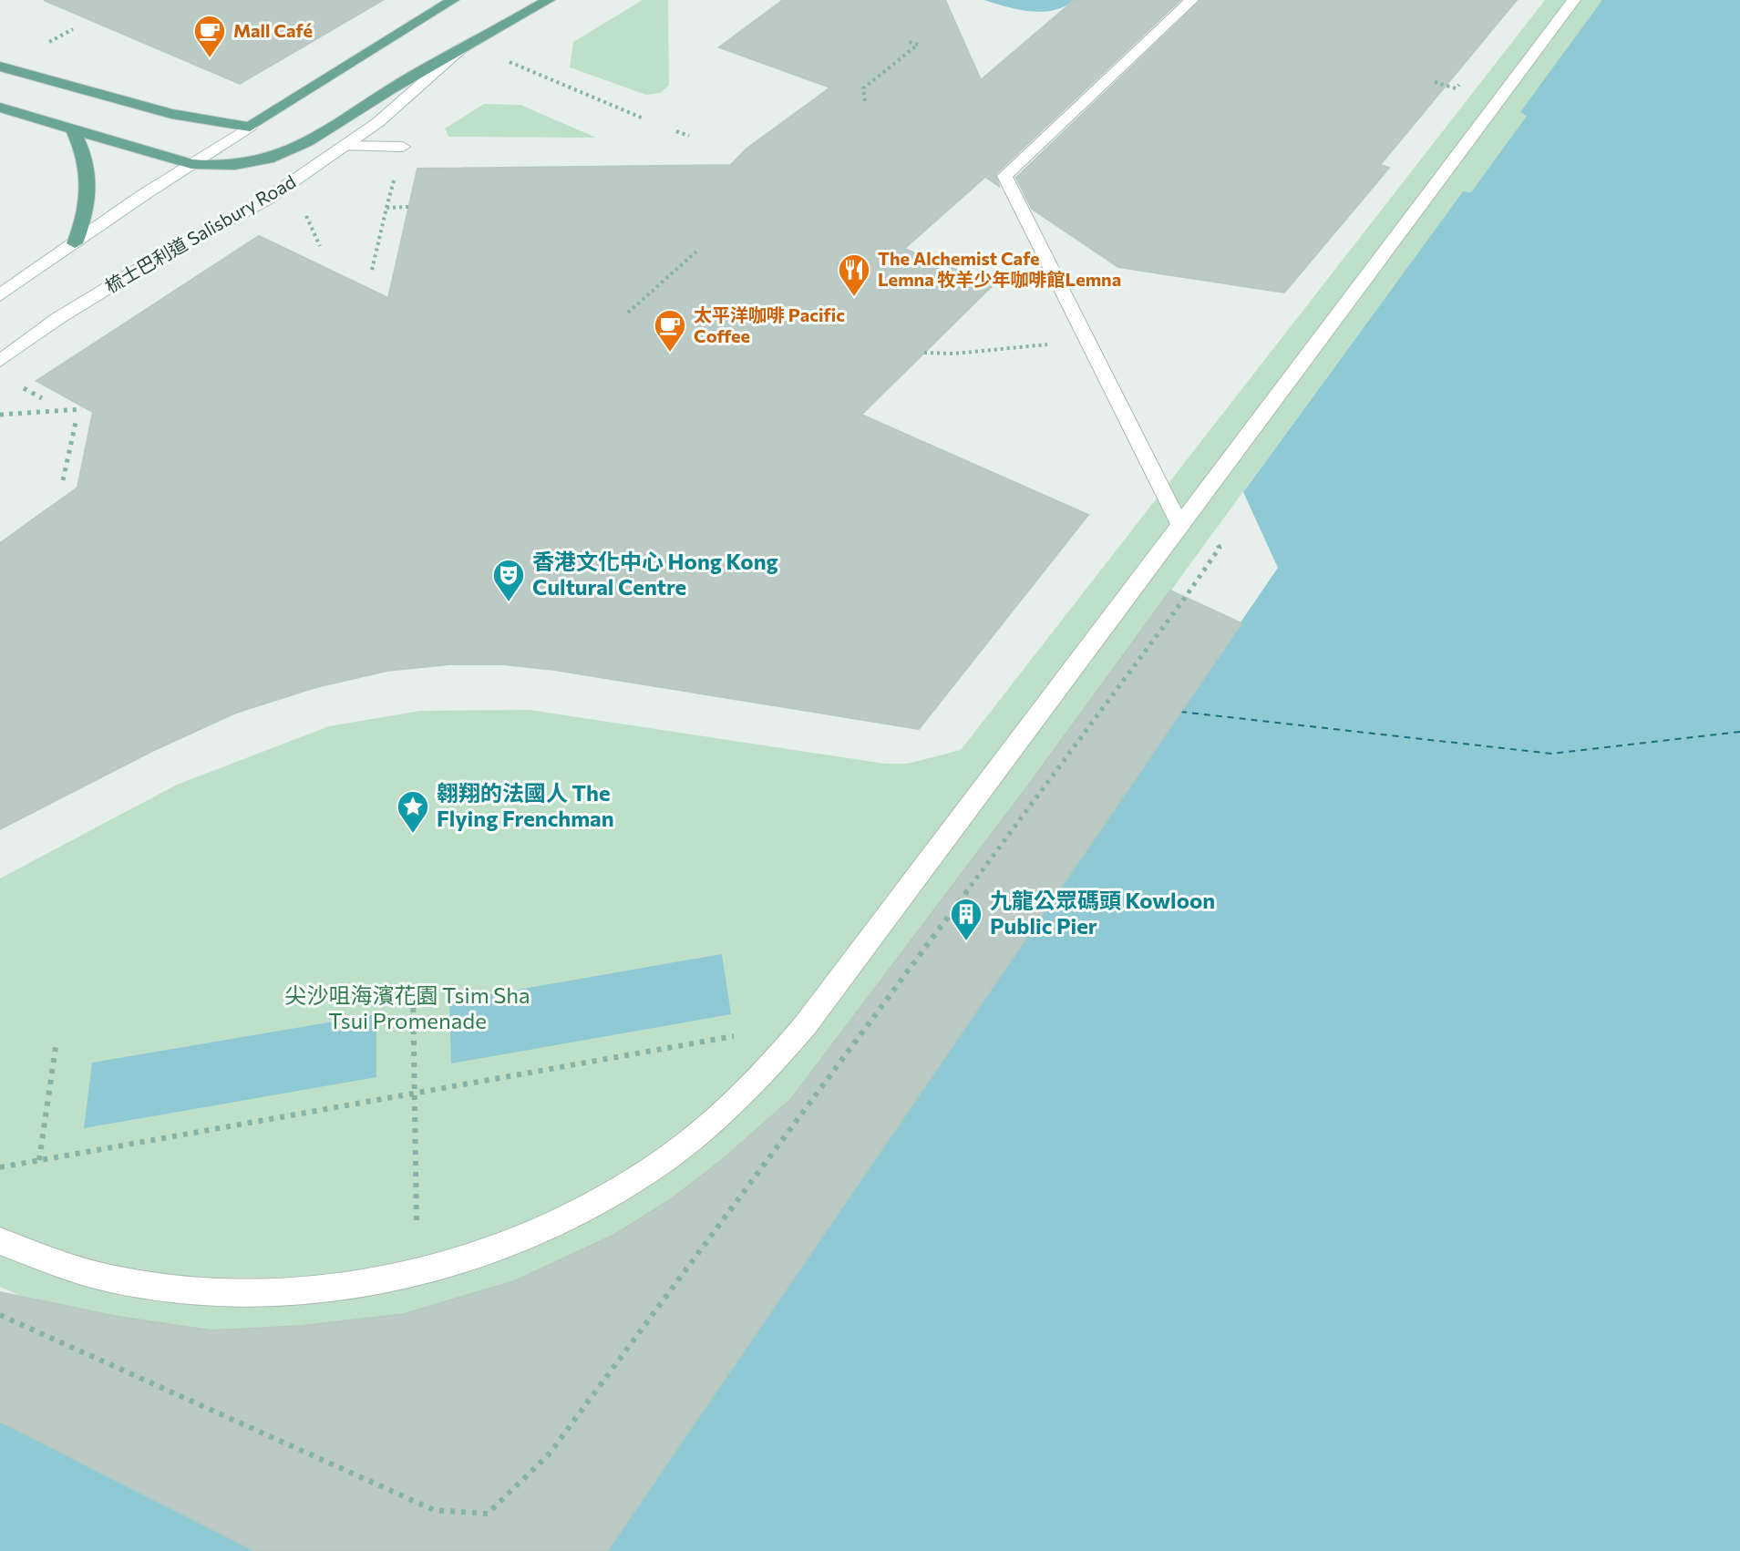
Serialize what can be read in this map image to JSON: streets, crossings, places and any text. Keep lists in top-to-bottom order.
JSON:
{
  "streets": {
    "main road": ["梳士巴利道 Salisbury Road"]
  },
  "parks": ["尖沙咀海濱花園 Tsim Sha Tsui Promenade"],
  "places": {
    "cafe": ["Mall Café", "太平洋咖啡 Pacific Coffee"],
    "restaurant": ["The Alchemist Cafe Lemna 牧羊少年咖啡館Lemna"],
    "theatre": ["香港文化中心 Hong Kong Cultural Centre"],
    "place": ["翱翔的法國人 The Flying Frenchman"],
    "building": ["九龍公眾碼頭 Kowloon Public Pier"]
  }
}
